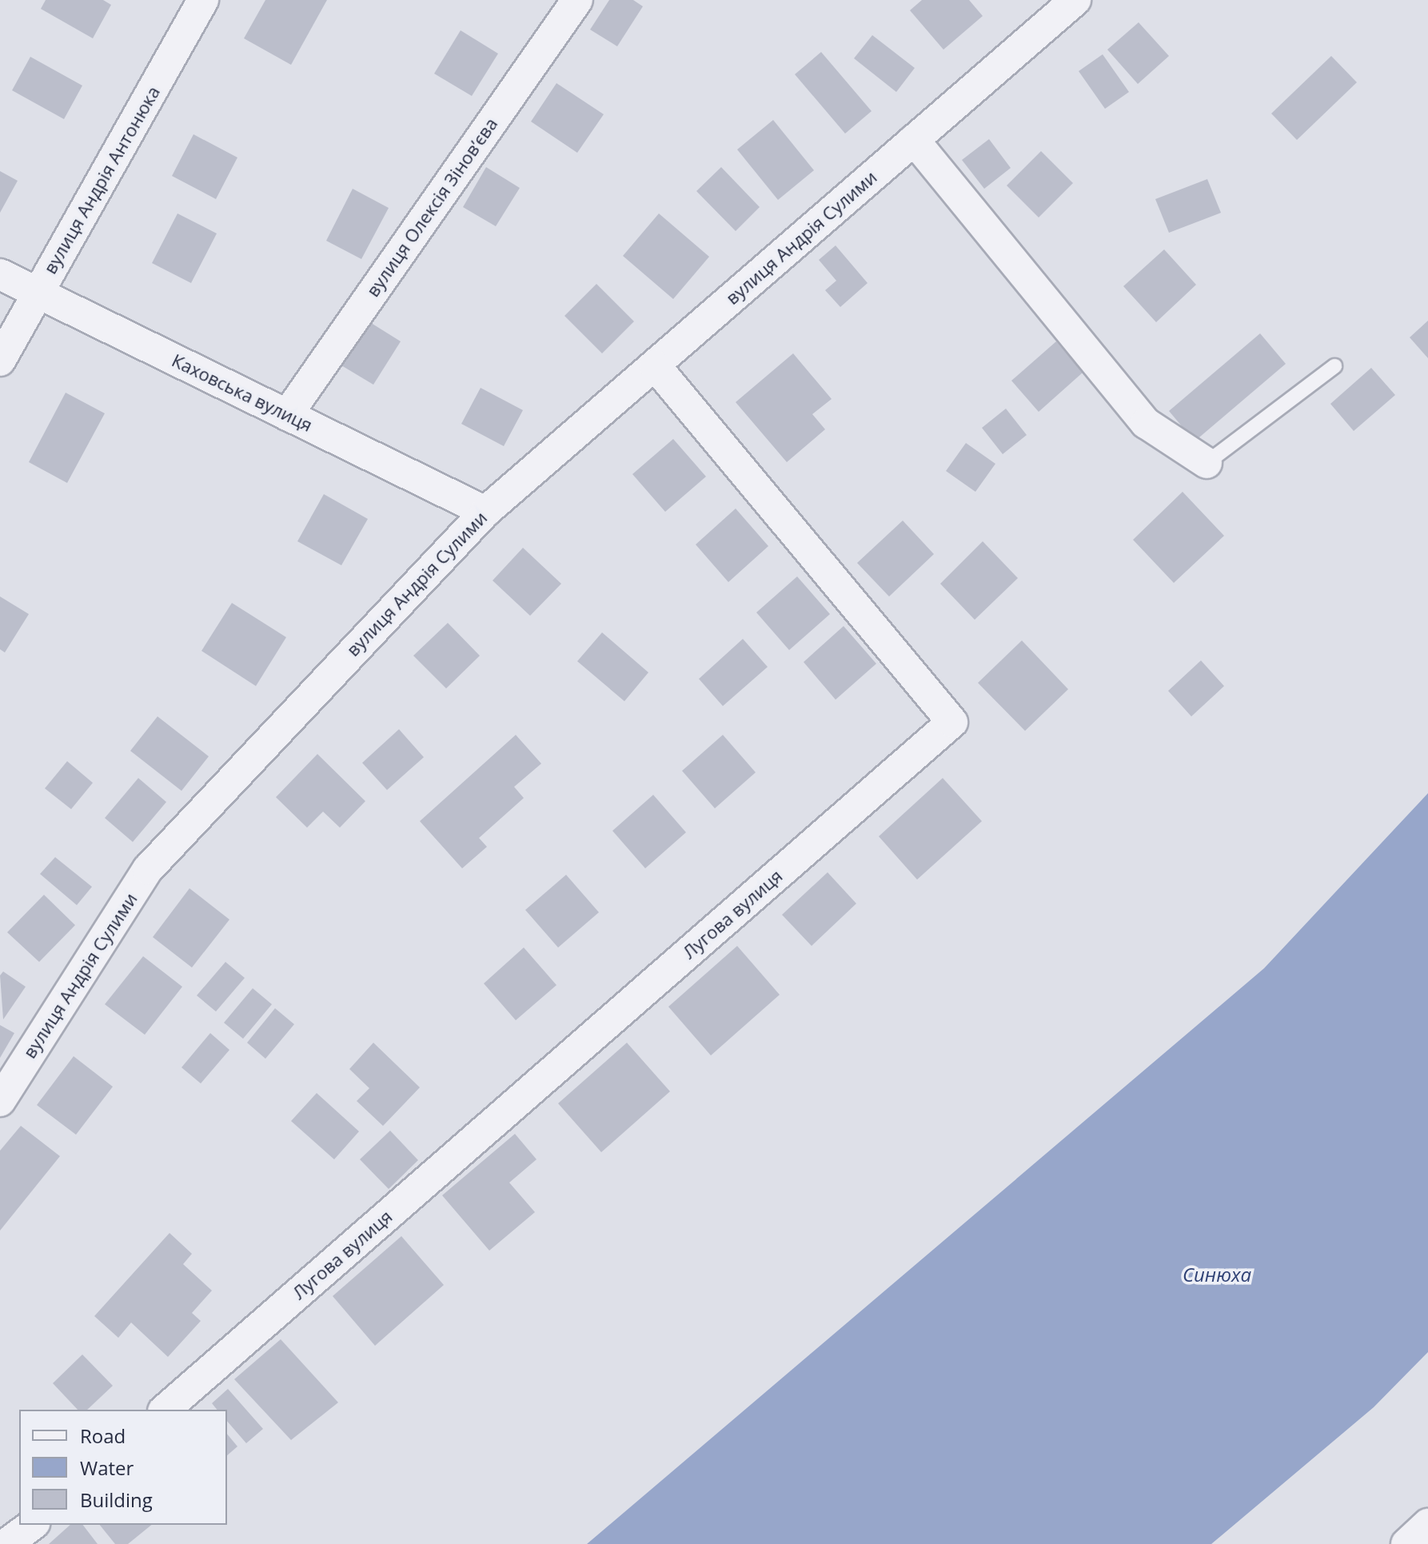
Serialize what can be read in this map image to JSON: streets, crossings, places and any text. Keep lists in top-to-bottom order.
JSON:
{
  "streets": {
    "street": [
      "вулиця Андрія Антонюка",
      "вулиця Олексія Зіновʼєва",
      "вулиця Андрія Сулими",
      "Каховська вулиця",
      "Лугова вулиця"
    ]
  },
  "crossings": [
    ["вулиця Андрія Антонюка", "Каховська вулиця"],
    ["вулиця Олексія Зіновʼєва", "Каховська вулиця"],
    ["вулиця Андрія Сулими", "Каховська вулиця"],
    ["вулиця Андрія Сулими", "Лугова вулиця"]
  ],
  "water": ["Синюха"],
  "legend": ["Road", "Water", "Building"]
}
